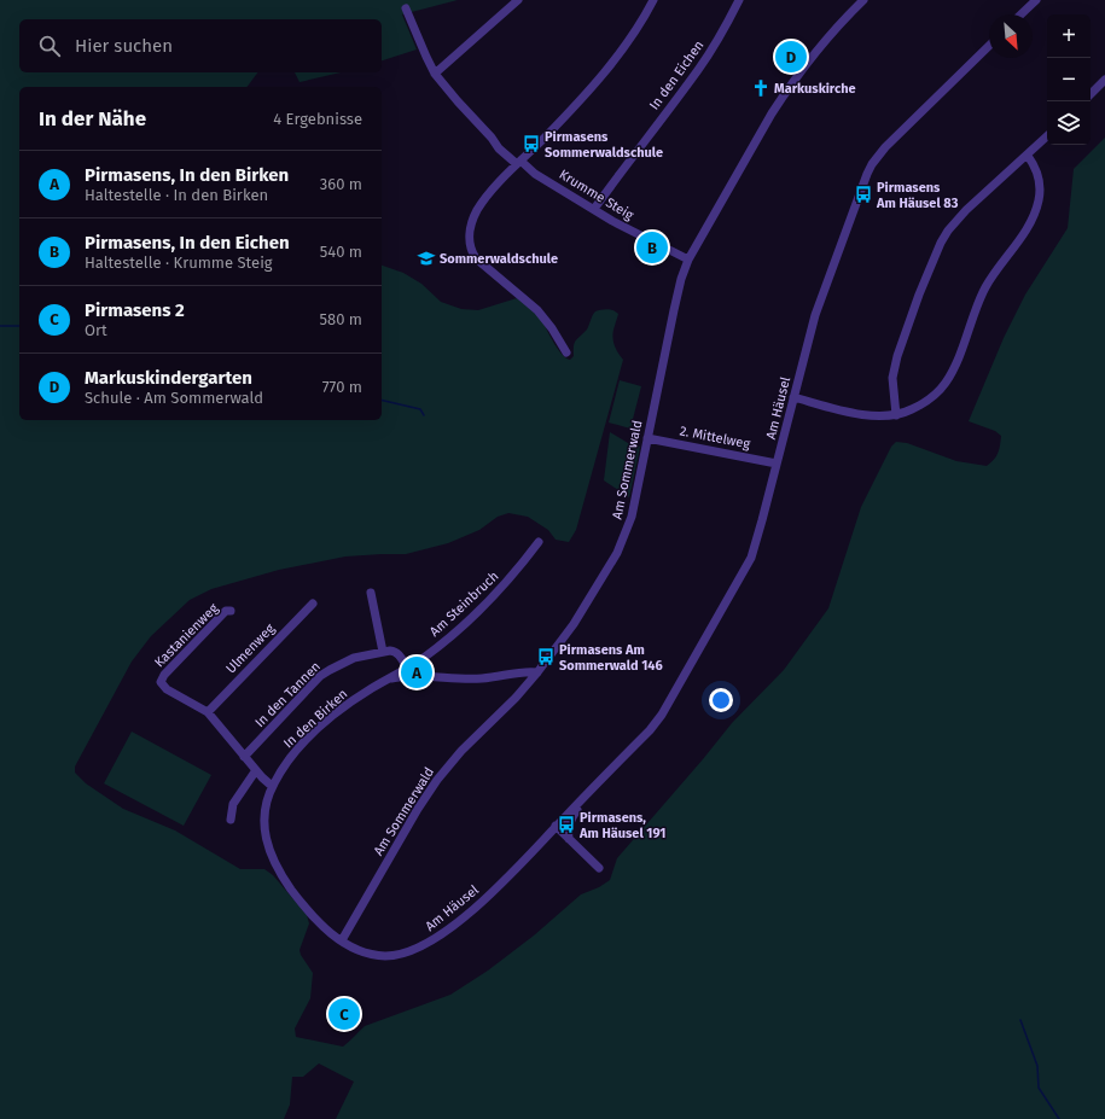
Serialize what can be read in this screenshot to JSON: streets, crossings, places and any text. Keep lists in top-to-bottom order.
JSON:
{
  "streets": {
    "street": [
      "In den Eichen",
      "Krumme Steig",
      "Am Häusel",
      "2. Mittelweg",
      "Am Sommerwald",
      "Am Steinbruch",
      "Kastanienweg",
      "Ulmenweg",
      "In den Tannen",
      "In den Birken"
    ]
  },
  "crossings": [
    ["In den Eichen", "Krumme Steig"],
    ["Krumme Steig", "Am Sommerwald"],
    ["Am Häusel", "2. Mittelweg"],
    ["Am Häusel", "Am Sommerwald"],
    ["Am Häusel", "In den Birken"],
    ["2. Mittelweg", "Am Sommerwald"],
    ["Am Sommerwald", "In den Birken"],
    ["Am Steinbruch", "In den Birken"],
    ["Kastanienweg", "Ulmenweg"]
  ],
  "places": {
    "church": ["Markuskirche"],
    "bus stop": [
      "Pirmasens Sommerwaldschule",
      "Pirmasens Am Häusel 83",
      "Pirmasens Am Sommerwald 146",
      "Pirmasens, Am Häusel 191"
    ],
    "school or university": ["Sommerwaldschule"]
  },
  "north": "bottom right",
  "page": {
    "map_buttons": ["+", "−"],
    "search": "Hier suchen",
    "pins": [
      "D",
      "B",
      "A",
      "C"
    ],
    "heading": ["In der Nähe", "4 Ergebnisse"],
    "list": [
      {
        "mark": "A",
        "name": "Pirmasens, In den Birken",
        "note": "Haltestelle · In den Birken",
        "value": "360 m"
      },
      {
        "mark": "B",
        "name": "Pirmasens, In den Eichen",
        "note": "Haltestelle · Krumme Steig",
        "value": "540 m"
      },
      {
        "mark": "C",
        "name": "Pirmasens 2",
        "note": "Ort",
        "value": "580 m"
      },
      {
        "mark": "D",
        "name": "Markuskindergarten",
        "note": "Schule · Am Sommerwald",
        "value": "770 m"
      }
    ]
  }
}
